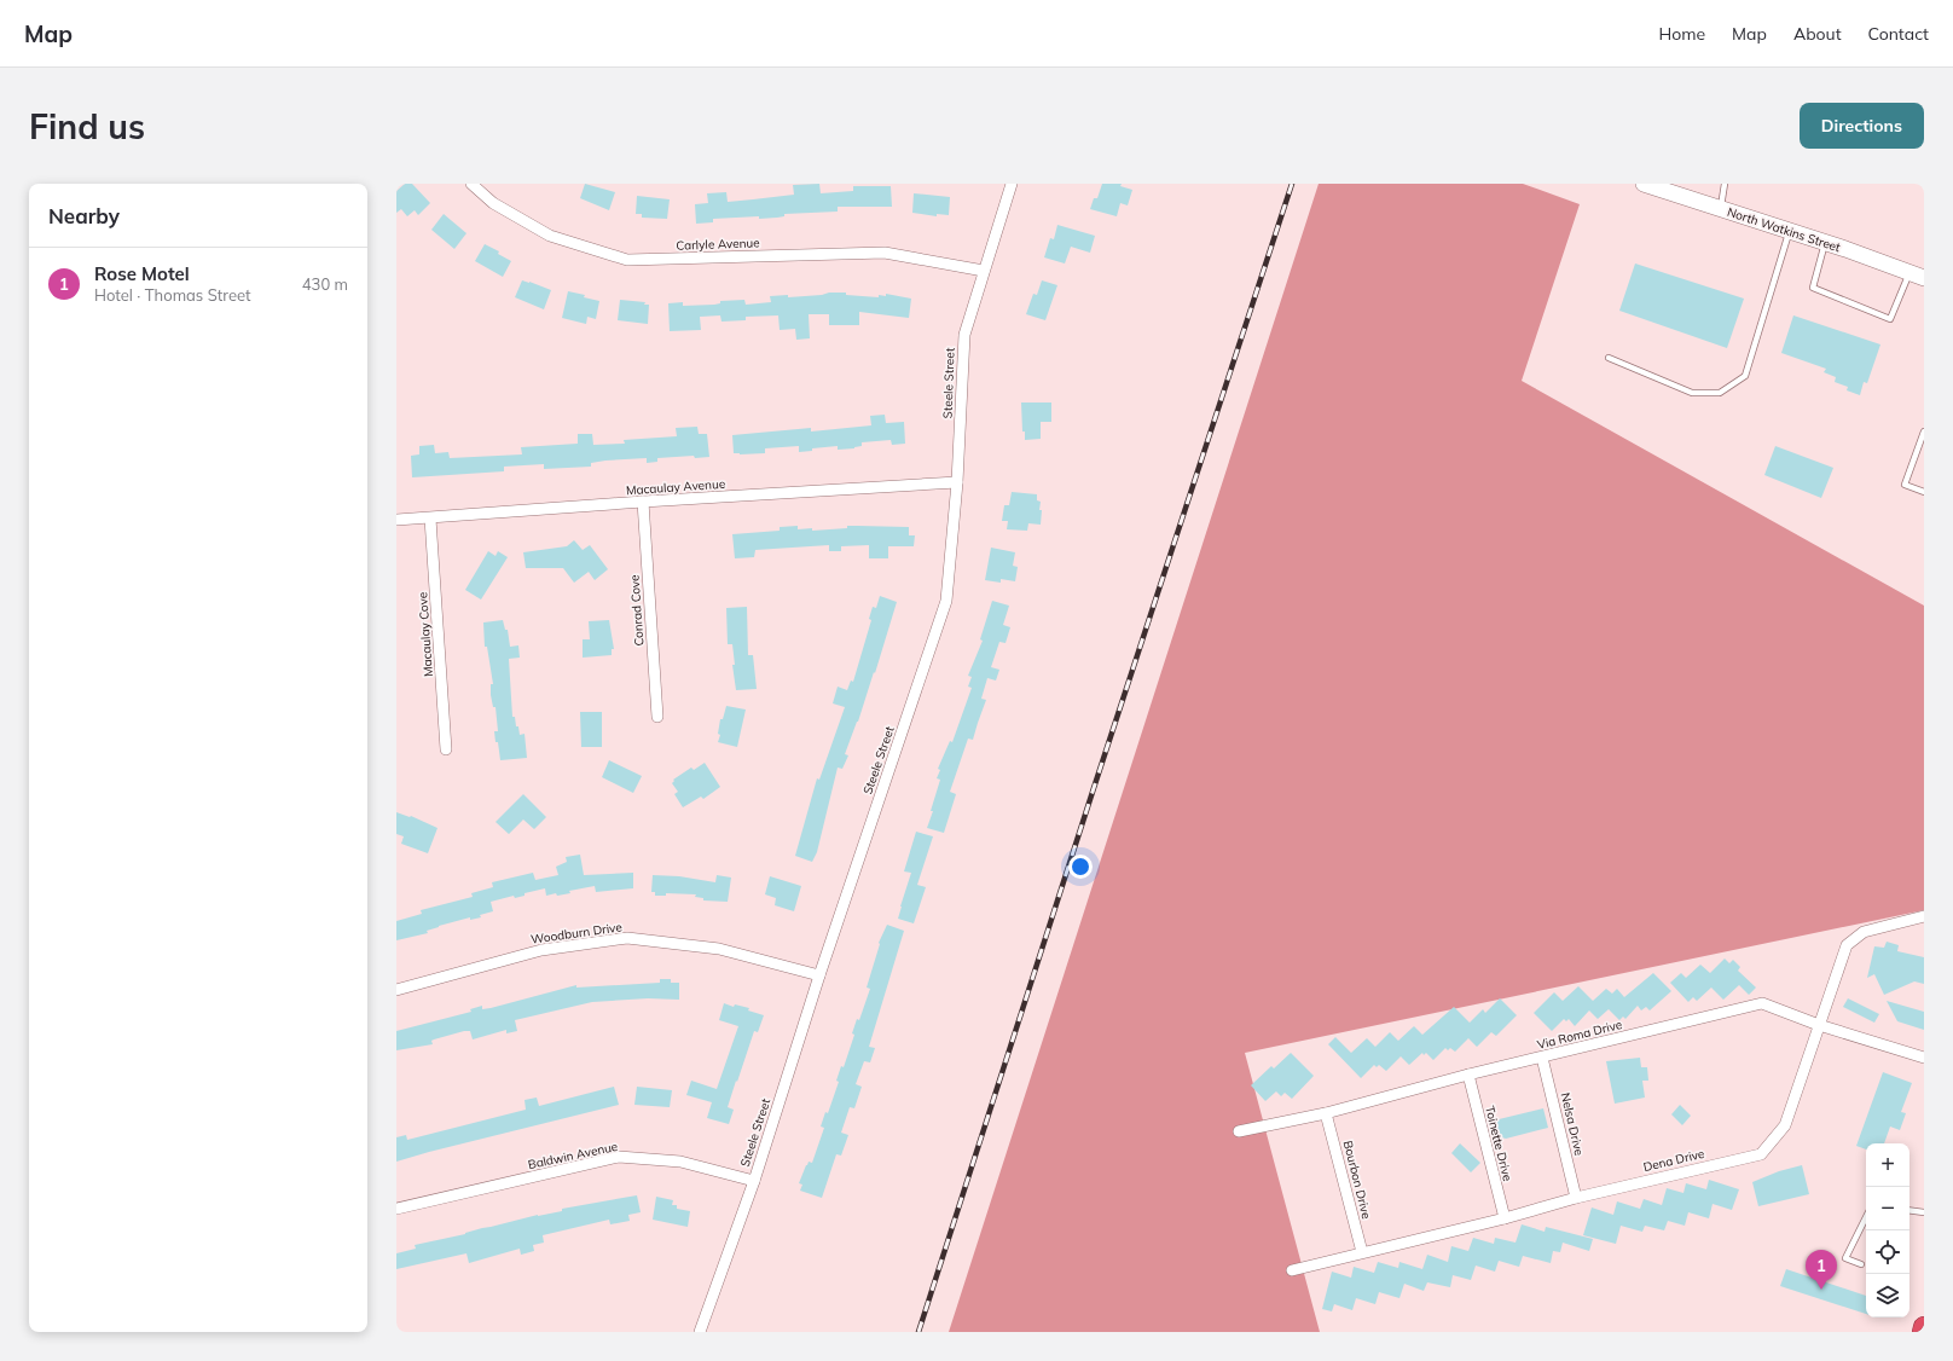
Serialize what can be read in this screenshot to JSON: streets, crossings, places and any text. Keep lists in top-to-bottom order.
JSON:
{
  "streets": {
    "main road": ["North Watkins Street"],
    "street": [
      "Carlyle Avenue",
      "Steele Street",
      "Macaulay Avenue",
      "Conrad Cove",
      "Macaulay Cove",
      "Woodburn Drive",
      "Via Roma Drive",
      "Nelsa Drive",
      "Toinette Drive",
      "Baldwin Avenue",
      "Dena Drive",
      "Bourbon Drive"
    ]
  },
  "crossings": [
    ["Carlyle Avenue", "Steele Street"],
    ["Steele Street", "Macaulay Avenue"],
    ["Steele Street", "Woodburn Drive"],
    ["Steele Street", "Baldwin Avenue"],
    ["Macaulay Avenue", "Conrad Cove"],
    ["Macaulay Avenue", "Macaulay Cove"],
    ["Via Roma Drive", "Nelsa Drive"],
    ["Via Roma Drive", "Toinette Drive"],
    ["Via Roma Drive", "Dena Drive"],
    ["Via Roma Drive", "Bourbon Drive"],
    ["Nelsa Drive", "Dena Drive"],
    ["Toinette Drive", "Dena Drive"],
    ["Dena Drive", "Bourbon Drive"]
  ],
  "page": {
    "header": "Map",
    "nav": [
      "Home",
      "Map",
      "About",
      "Contact"
    ],
    "buttons": "Directions",
    "title": "Find us",
    "heading": "Nearby",
    "list": [
      {
        "mark": "1",
        "name": "Rose Motel",
        "note": "Hotel · Thomas Street",
        "value": "430 m"
      }
    ],
    "map_buttons": ["+", "−"],
    "pins": "1"
  }
}
